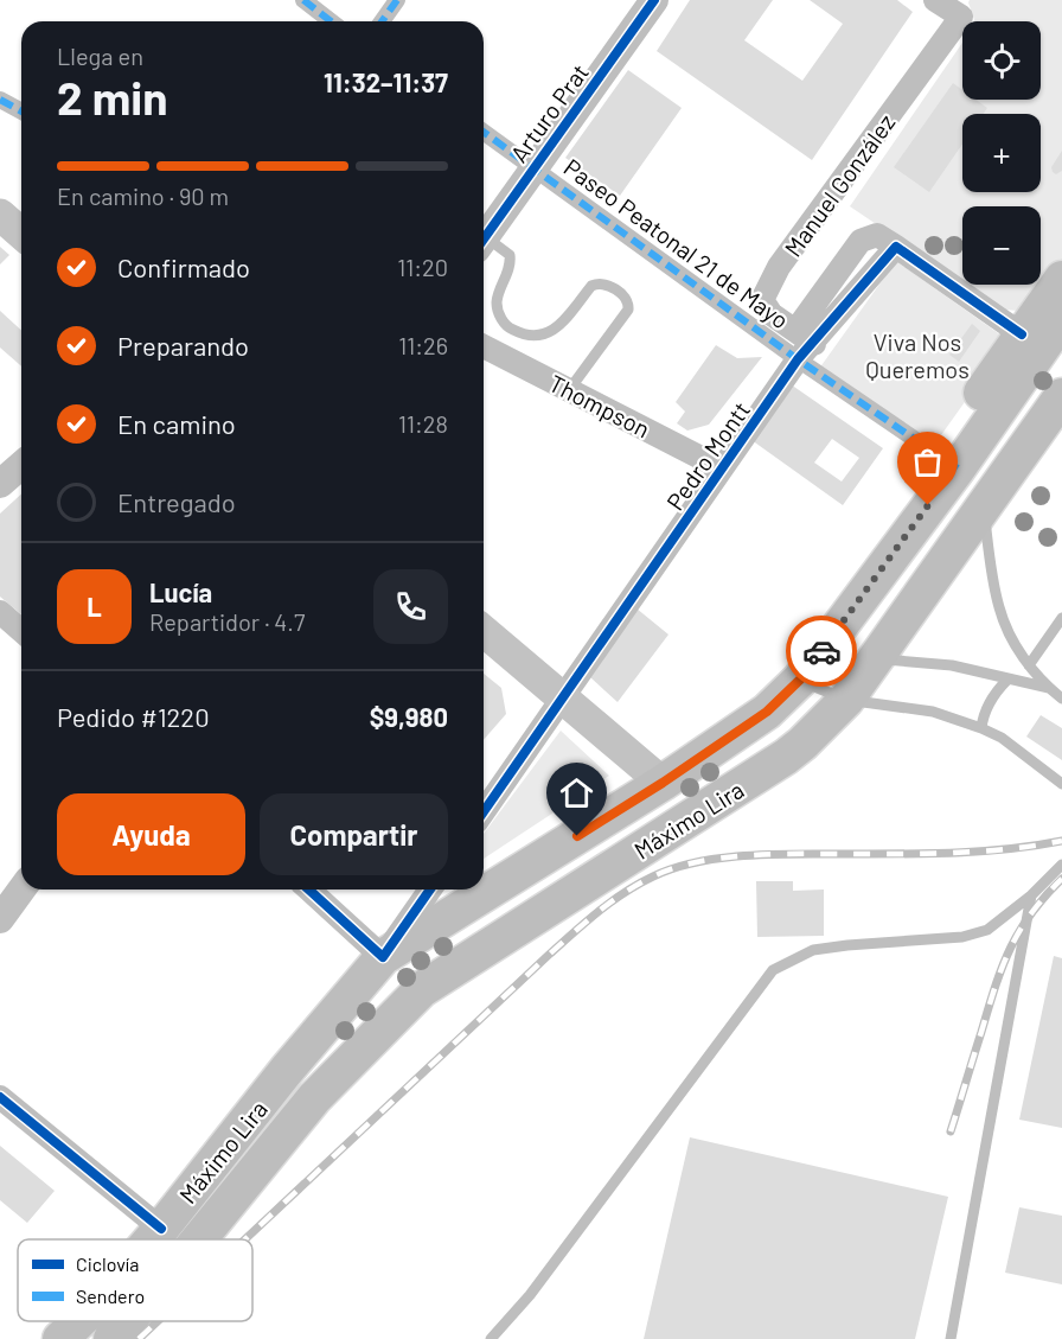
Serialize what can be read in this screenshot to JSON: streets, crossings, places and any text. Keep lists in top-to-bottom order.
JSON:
{
  "streets": {
    "main road": ["Máximo Lira"],
    "street": [
      "Arturo Prat",
      "Manuel González",
      "Paseo Peatonal 21 de Mayo",
      "Thompson",
      "Pedro Montt"
    ]
  },
  "crossings": [
    ["Arturo Prat", "Paseo Peatonal 21 de Mayo"],
    ["Manuel González", "Paseo Peatonal 21 de Mayo"],
    ["Manuel González", "Pedro Montt"],
    ["Paseo Peatonal 21 de Mayo", "Pedro Montt"],
    ["Paseo Peatonal 21 de Mayo", "Máximo Lira"],
    ["Thompson", "Pedro Montt"]
  ],
  "parks": ["Viva Nos Queremos"],
  "legend": ["Ciclovía", "Sendero"],
  "page": {
    "map_buttons": ["+", "−"],
    "heading": ["2 min", "Llega en", "11:32–11:37"],
    "panel": [
      "Lucía",
      "Repartidor · 4.7",
      "Pedido #1220",
      "$9,980"
    ],
    "bar": "En camino · 90 m",
    "list": [
      ["Confirmado", "11:20"],
      ["Preparando", "11:26"],
      ["En camino", "11:28"],
      "Entregado"
    ],
    "round": "L",
    "buttons": ["Ayuda", "Compartir"]
  }
}
